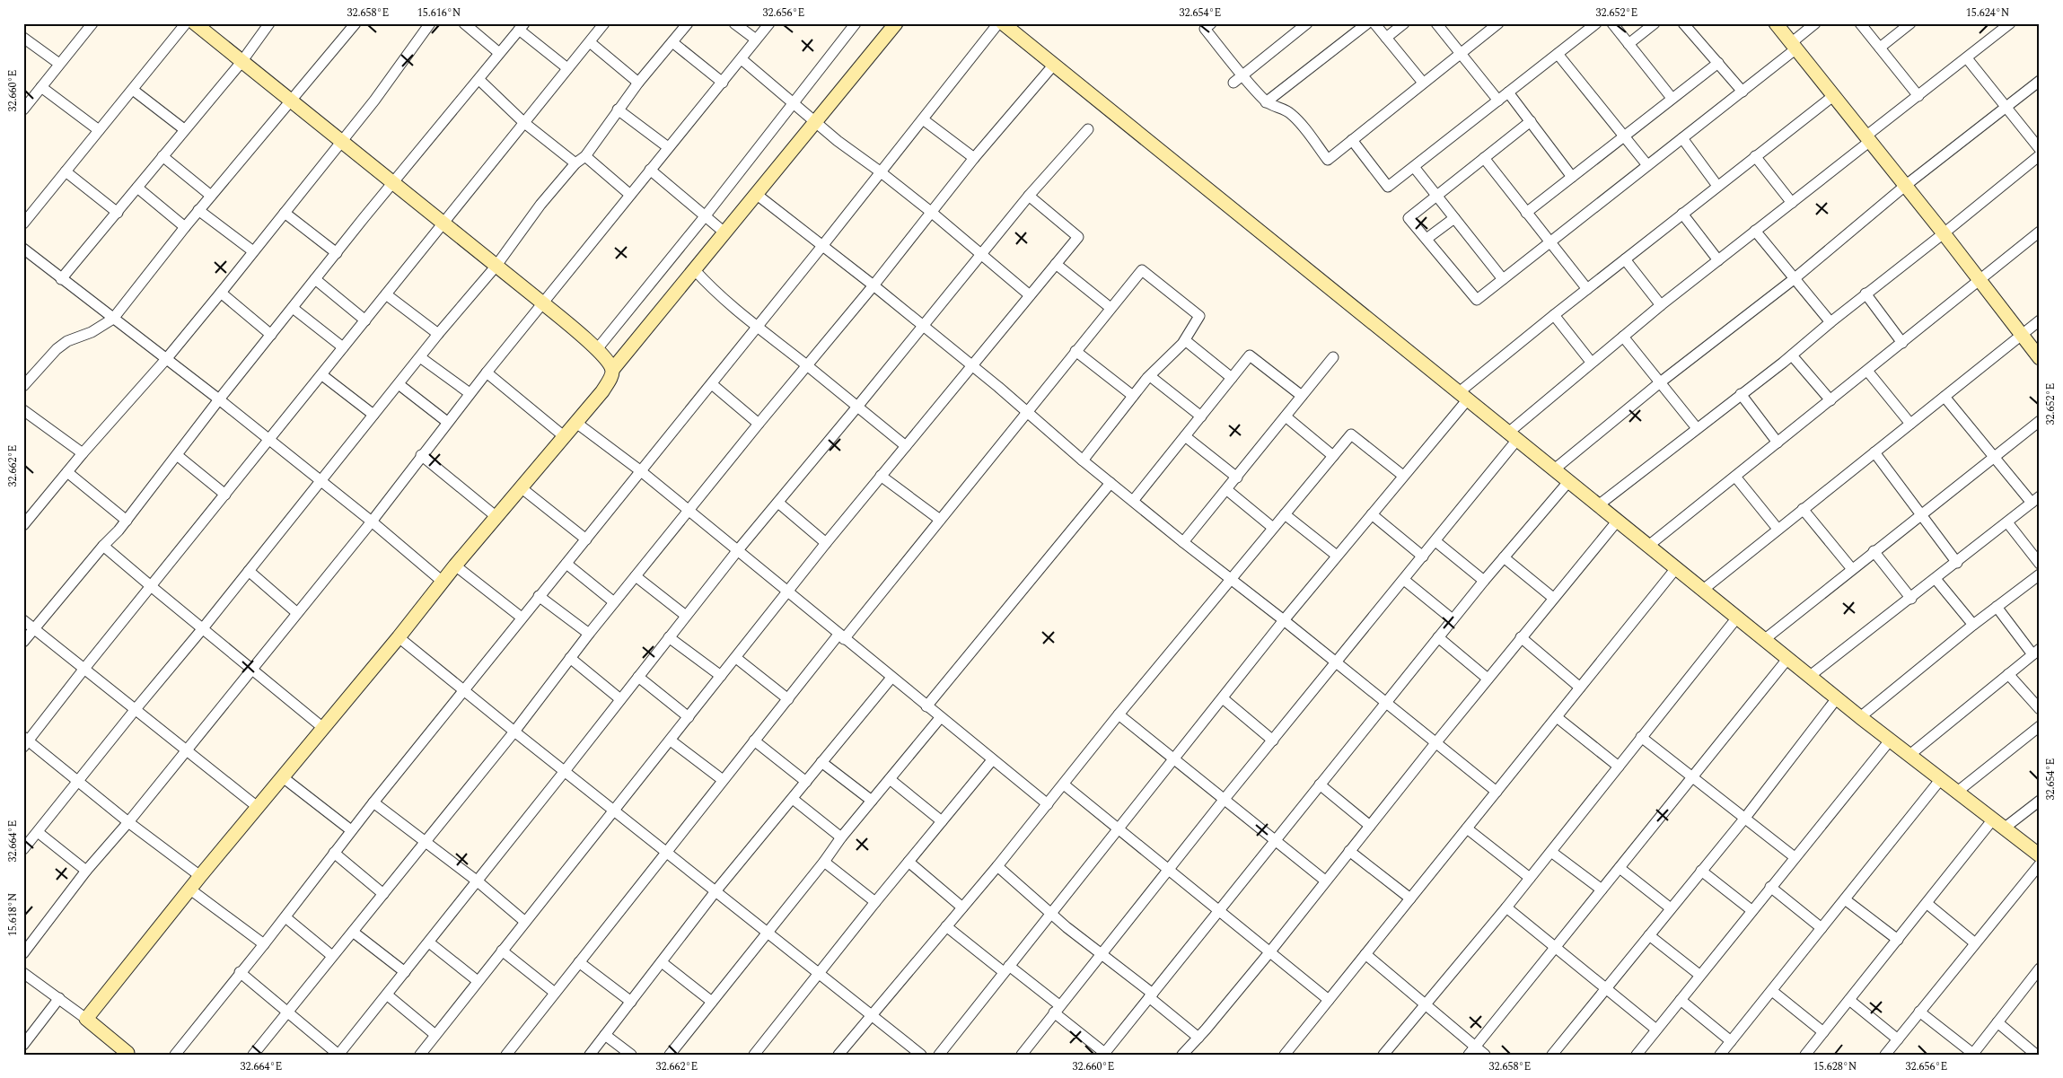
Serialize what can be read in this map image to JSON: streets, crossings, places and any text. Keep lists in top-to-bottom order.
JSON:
{
  "coordinates": [
    "32.658°E",
    "15.616°N",
    "32.656°E",
    "32.654°E",
    "32.652°E",
    "15.624°N",
    "32.660°E",
    "32.662°E",
    "32.664°E",
    "15.618°N",
    "15.628°N"
  ]
}
